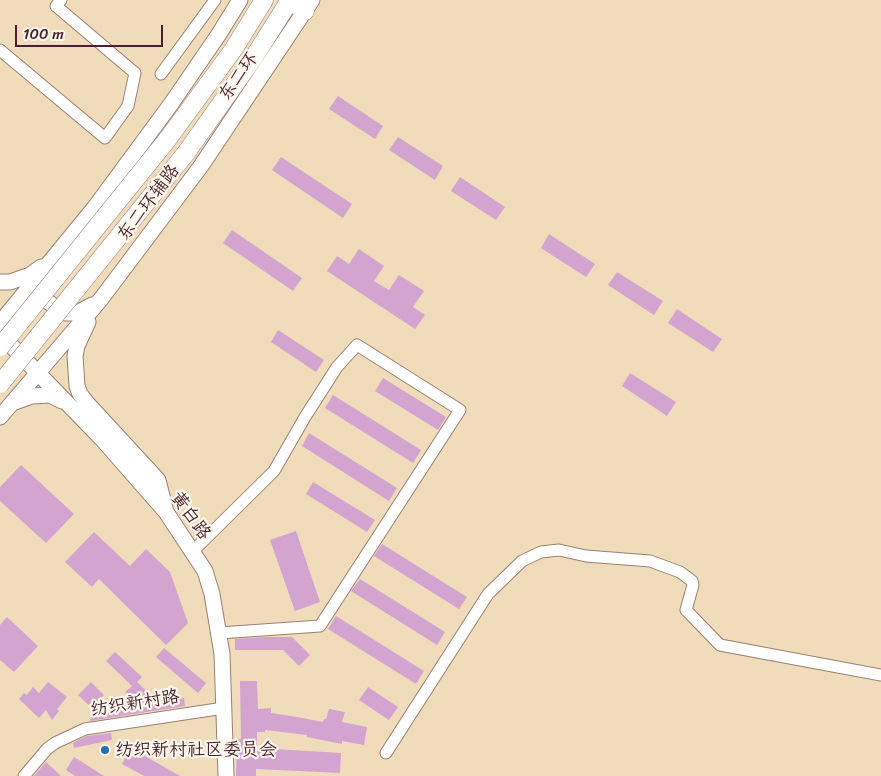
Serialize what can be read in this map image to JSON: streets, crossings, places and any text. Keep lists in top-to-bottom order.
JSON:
{
  "streets": {
    "highway": ["东二环"],
    "main road": ["东二环辅路", "黄白路"],
    "street": ["纺织新村路"]
  },
  "crossings": [
    ["东二环辅路", "黄白路"],
    ["黄白路", "纺织新村路"]
  ],
  "places": ["纺织新村社区委员会"],
  "scale_bar": "100 m"
}
